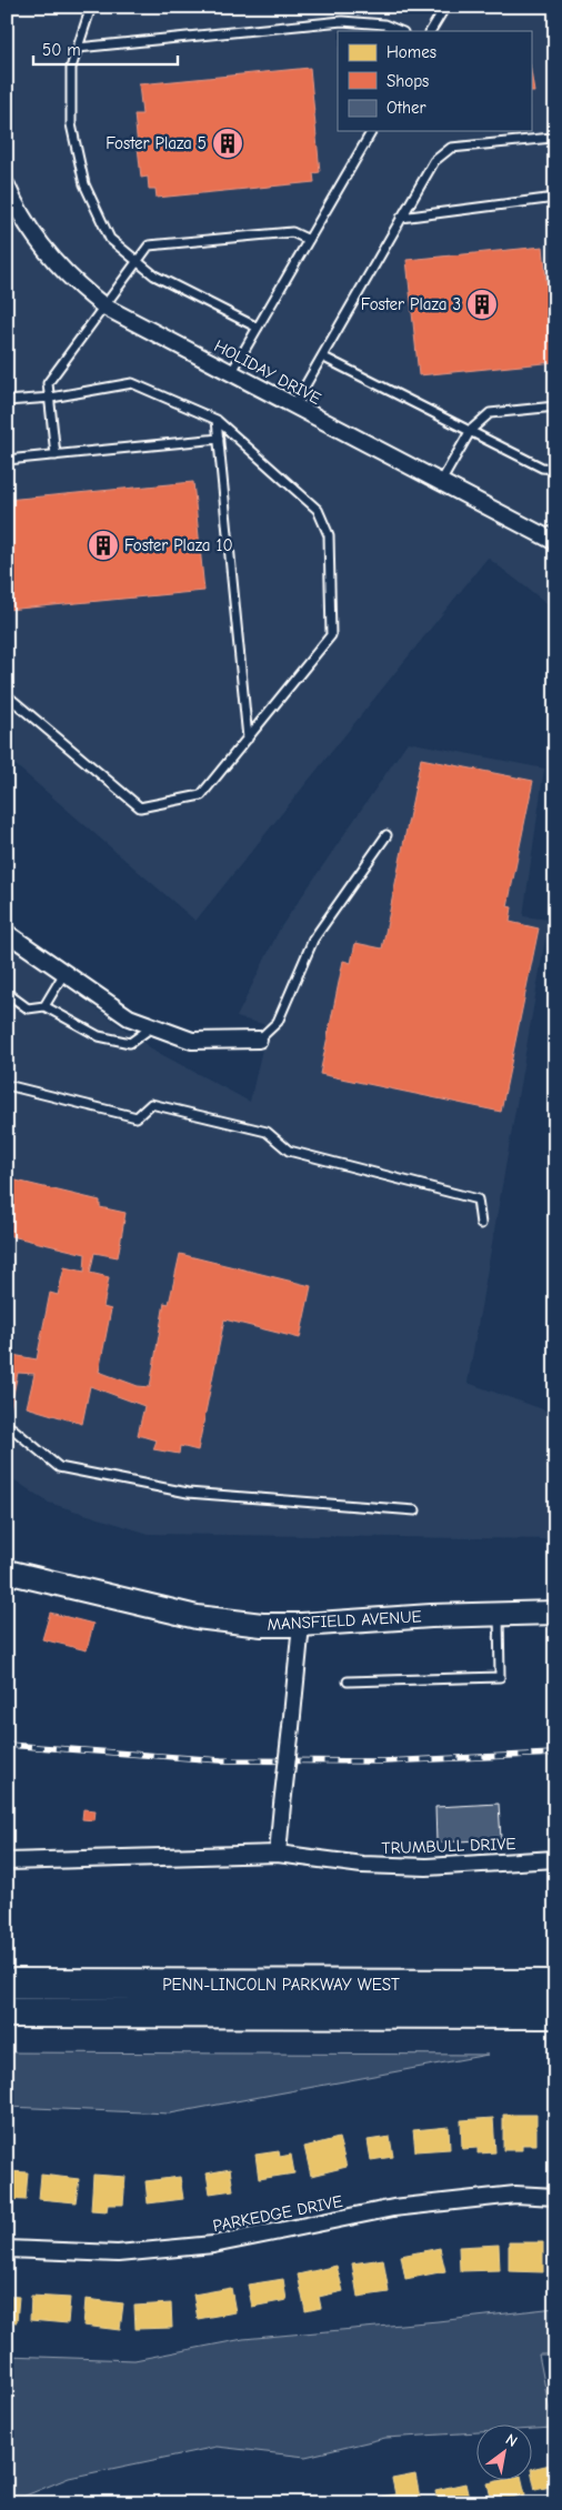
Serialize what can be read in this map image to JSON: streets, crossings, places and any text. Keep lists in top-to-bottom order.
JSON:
{
  "streets": {
    "highway": ["PENN-LINCOLN PARKWAY WEST"],
    "main road": ["MANSFIELD AVENUE"],
    "street": ["HOLIDAY DRIVE", "TRUMBULL DRIVE", "PARKEDGE DRIVE"]
  },
  "places": {
    "building": ["Foster Plaza 5", "Foster Plaza 3", "Foster Plaza 10"]
  },
  "legend": ["Homes", "Shops", "Other"],
  "scale_bar": "50 m",
  "north": "top right"
}
